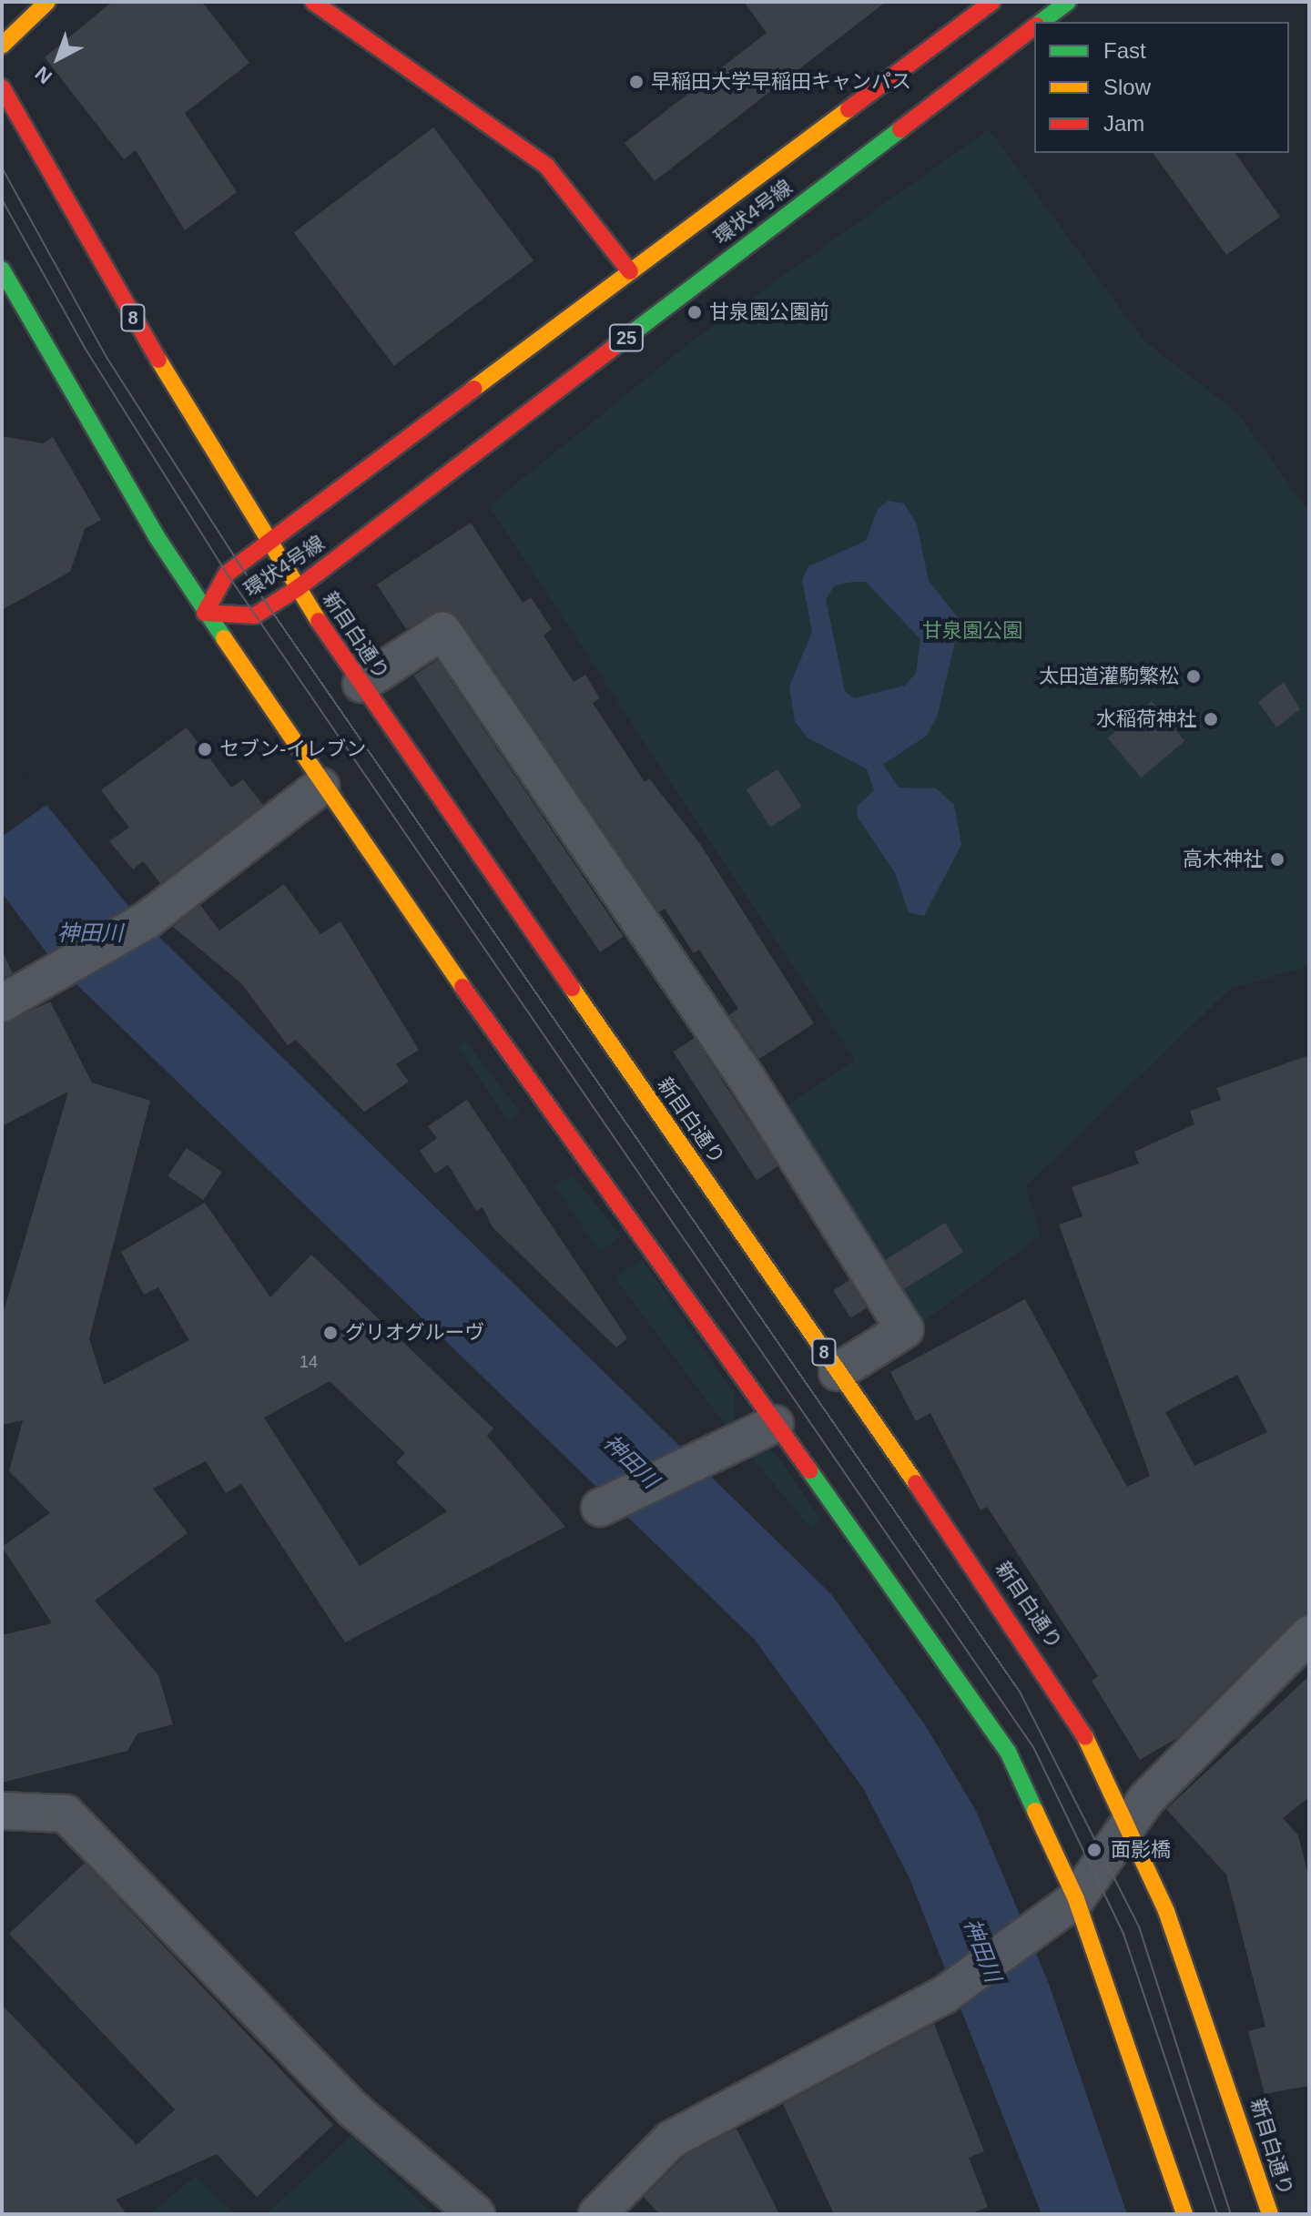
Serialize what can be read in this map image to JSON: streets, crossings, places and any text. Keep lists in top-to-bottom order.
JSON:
{
  "streets": {
    "main road": [
      "環状4号線",
      "8",
      "25",
      "新目白通り"
    ]
  },
  "crossings": [
    ["環状4号線", "新目白通り"]
  ],
  "water": ["神田川"],
  "parks": ["甘泉園公園"],
  "places": [
    "早稲田大学早稲田キャンパス",
    "甘泉園公園前",
    "太田道灌駒繁松",
    "水稲荷神社",
    "セブン-イレブン",
    "高木神社",
    "グリオグルーヴ",
    "面影橋"
  ],
  "house_numbers": ["14"],
  "legend": ["Fast", "Slow", "Jam"],
  "north": "bottom left"
}
